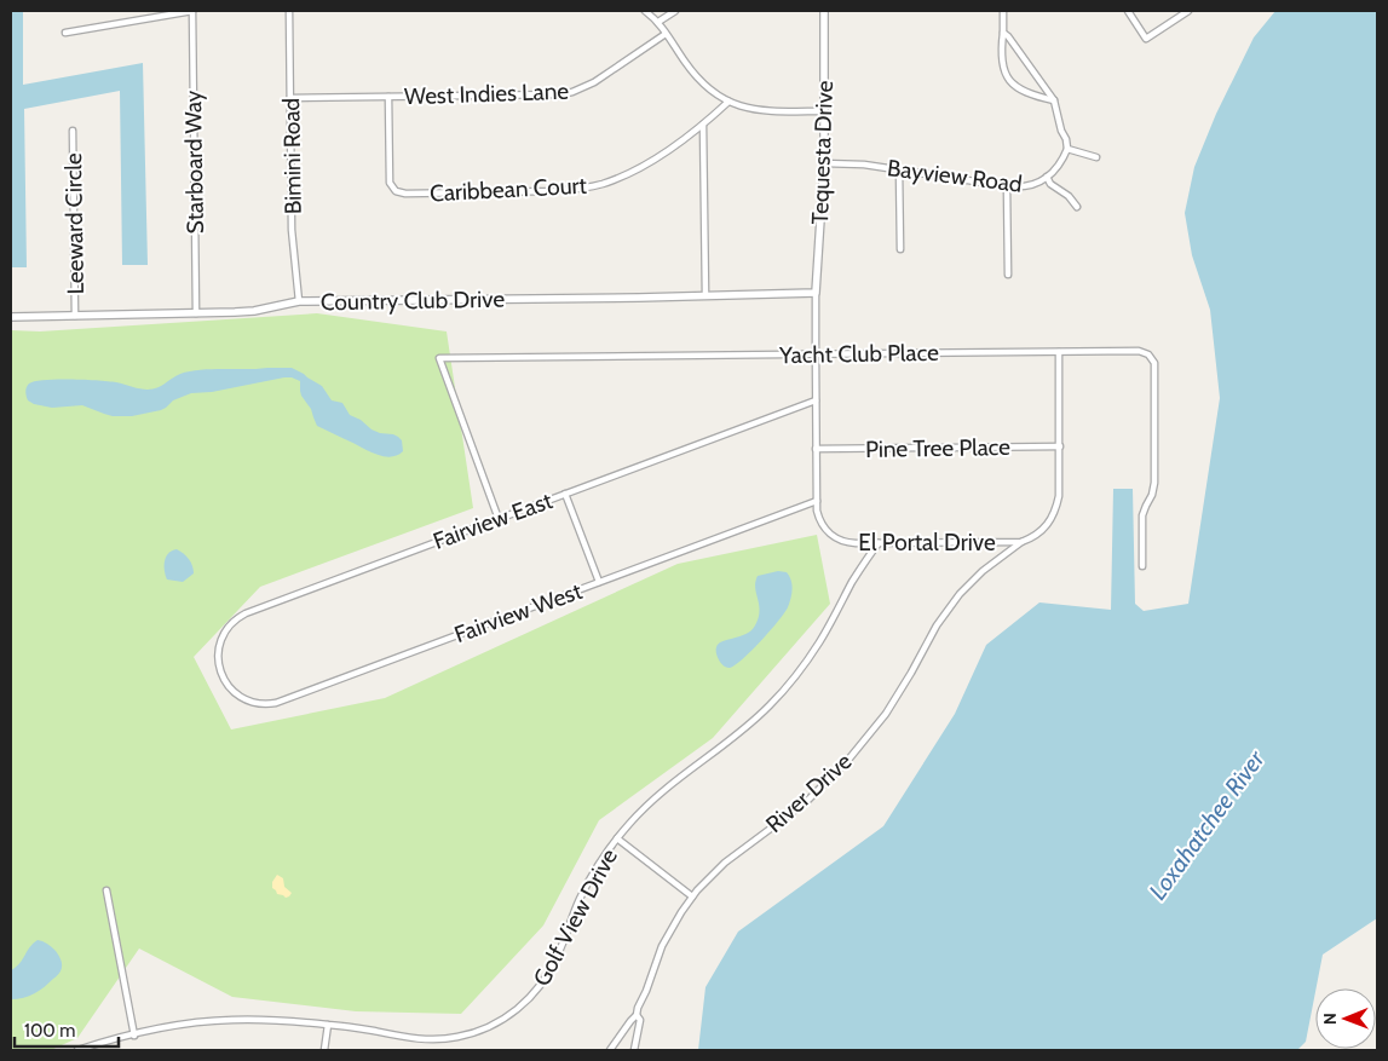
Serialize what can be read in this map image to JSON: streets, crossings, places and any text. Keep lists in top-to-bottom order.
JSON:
{
  "streets": {
    "street": [
      "West Indies Lane",
      "Tequesta Drive",
      "Bimini Road",
      "Starboard Way",
      "Bayview Road",
      "Caribbean Court",
      "Leeward Circle",
      "Country Club Drive",
      "Yacht Club Place",
      "Pine Tree Place",
      "Fairview East",
      "El Portal Drive",
      "Fairview West",
      "River Drive",
      "Golf View Drive"
    ]
  },
  "crossings": [
    ["West Indies Lane", "Bimini Road"],
    ["West Indies Lane", "Caribbean Court"],
    ["Tequesta Drive", "Bayview Road"],
    ["Tequesta Drive", "Country Club Drive"],
    ["Tequesta Drive", "El Portal Drive"],
    ["Bimini Road", "Country Club Drive"],
    ["Starboard Way", "Country Club Drive"],
    ["Leeward Circle", "Country Club Drive"],
    ["Country Club Drive", "El Portal Drive"],
    ["Yacht Club Place", "Fairview East"],
    ["Yacht Club Place", "El Portal Drive"],
    ["Pine Tree Place", "El Portal Drive"],
    ["Fairview East", "El Portal Drive"],
    ["Fairview East", "Fairview West"],
    ["El Portal Drive", "Fairview West"],
    ["El Portal Drive", "River Drive"],
    ["El Portal Drive", "Golf View Drive"]
  ],
  "water": ["Loxahatchee River"],
  "scale_bar": "100 m",
  "north": "left"
}
